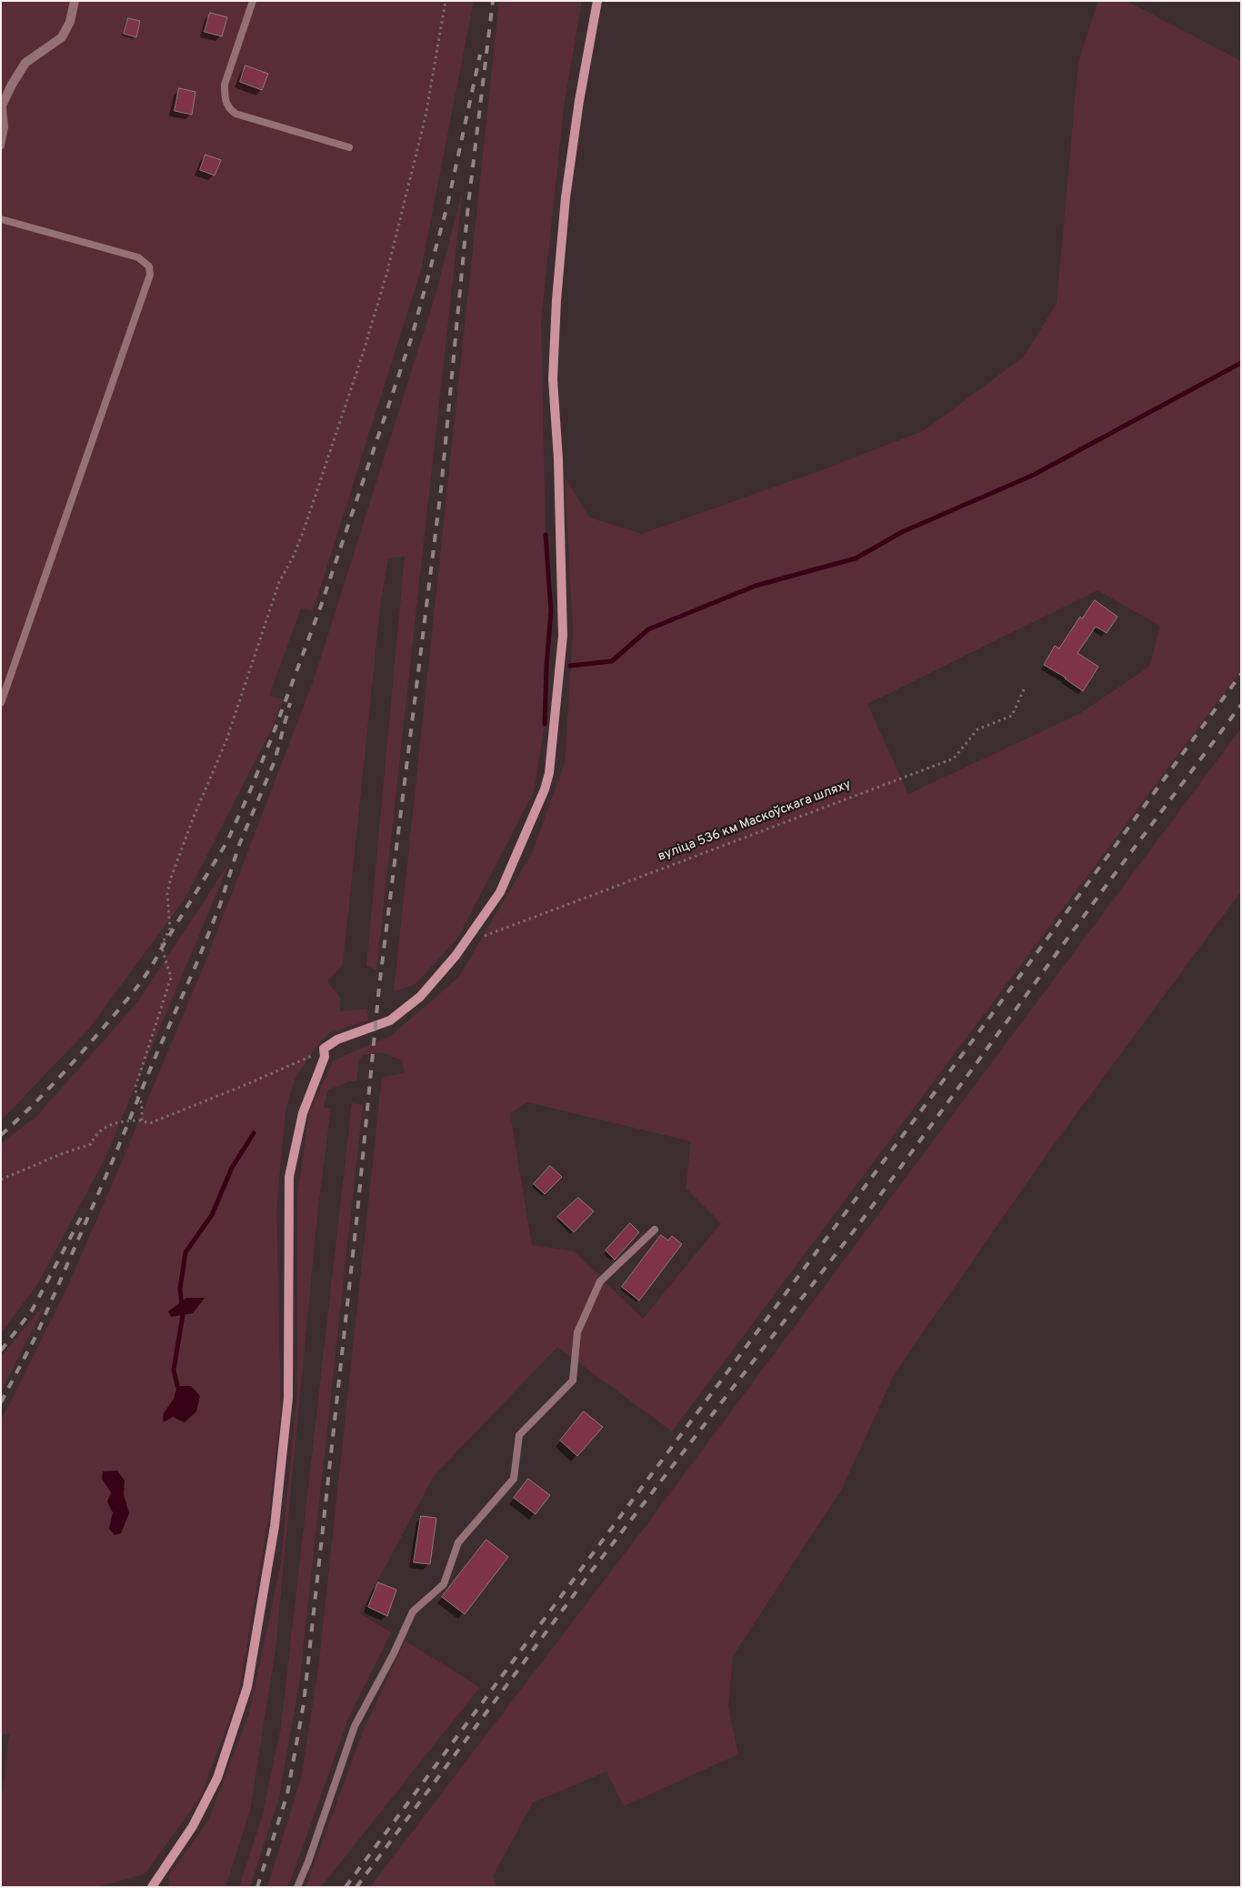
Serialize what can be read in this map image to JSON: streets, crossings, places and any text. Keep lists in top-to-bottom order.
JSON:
{
  "streets": {
    "path": ["вуліца 536 км Маскоўскага шляху"]
  }
}
